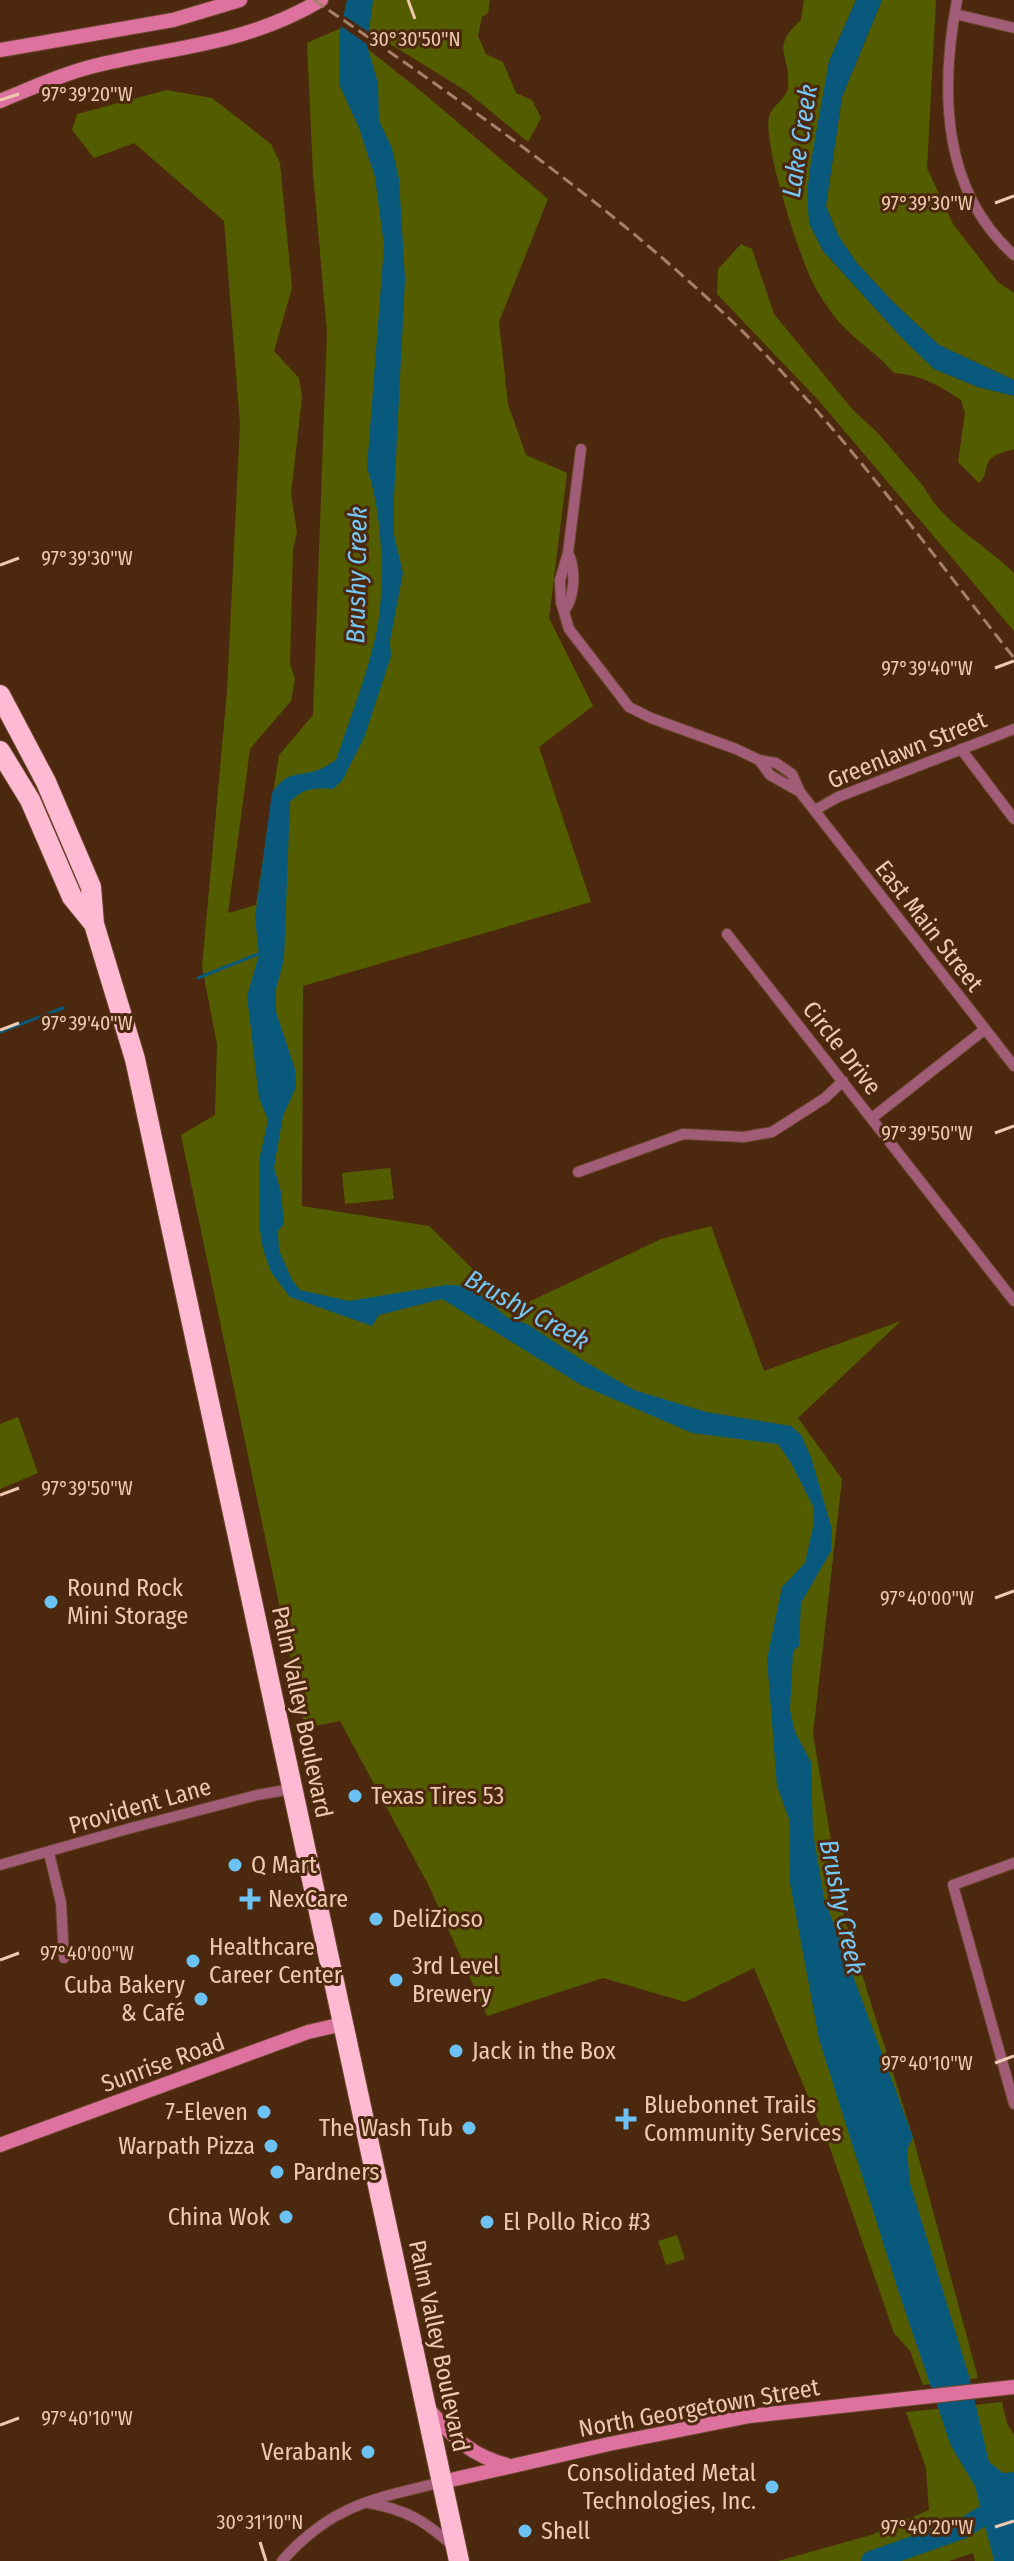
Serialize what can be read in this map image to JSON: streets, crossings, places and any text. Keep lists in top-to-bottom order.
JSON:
{
  "streets": {
    "highway": ["Palm Valley Boulevard"],
    "main road": ["Sunrise Road", "North Georgetown Street"],
    "street": [
      "Greenlawn Street",
      "East Main Street",
      "Circle Drive",
      "Provident Lane"
    ]
  },
  "crossings": [
    ["Greenlawn Street", "East Main Street"],
    ["Palm Valley Boulevard", "Provident Lane"],
    ["Palm Valley Boulevard", "Sunrise Road"],
    ["Palm Valley Boulevard", "North Georgetown Street"]
  ],
  "water": ["Lake Creek", "Brushy Creek"],
  "places": {
    "other": [
      "Round Rock Mini Storage",
      "Texas Tires 53",
      "Q Mart",
      "DeliZioso",
      "Healthcare Career Center",
      "3rd Level Brewery",
      "Cuba Bakery & Café",
      "Jack in the Box",
      "7-Eleven",
      "The Wash Tub",
      "Warpath Pizza",
      "Pardners",
      "China Wok",
      "El Pollo Rico #3",
      "Verabank",
      "Consolidated Metal Technologies, Inc.",
      "Shell"
    ],
    "health": ["NexCare", "Bluebonnet Trails Community Services"]
  },
  "coordinates": [
    "30°30'50\"N",
    "97°39'20\"W",
    "97°39'30\"W",
    "97°39'40\"W",
    "97°39'50\"W",
    "97°40'00\"W",
    "97°40'10\"W",
    "30°31'10\"N",
    "97°40'20\"W"
  ]
}
